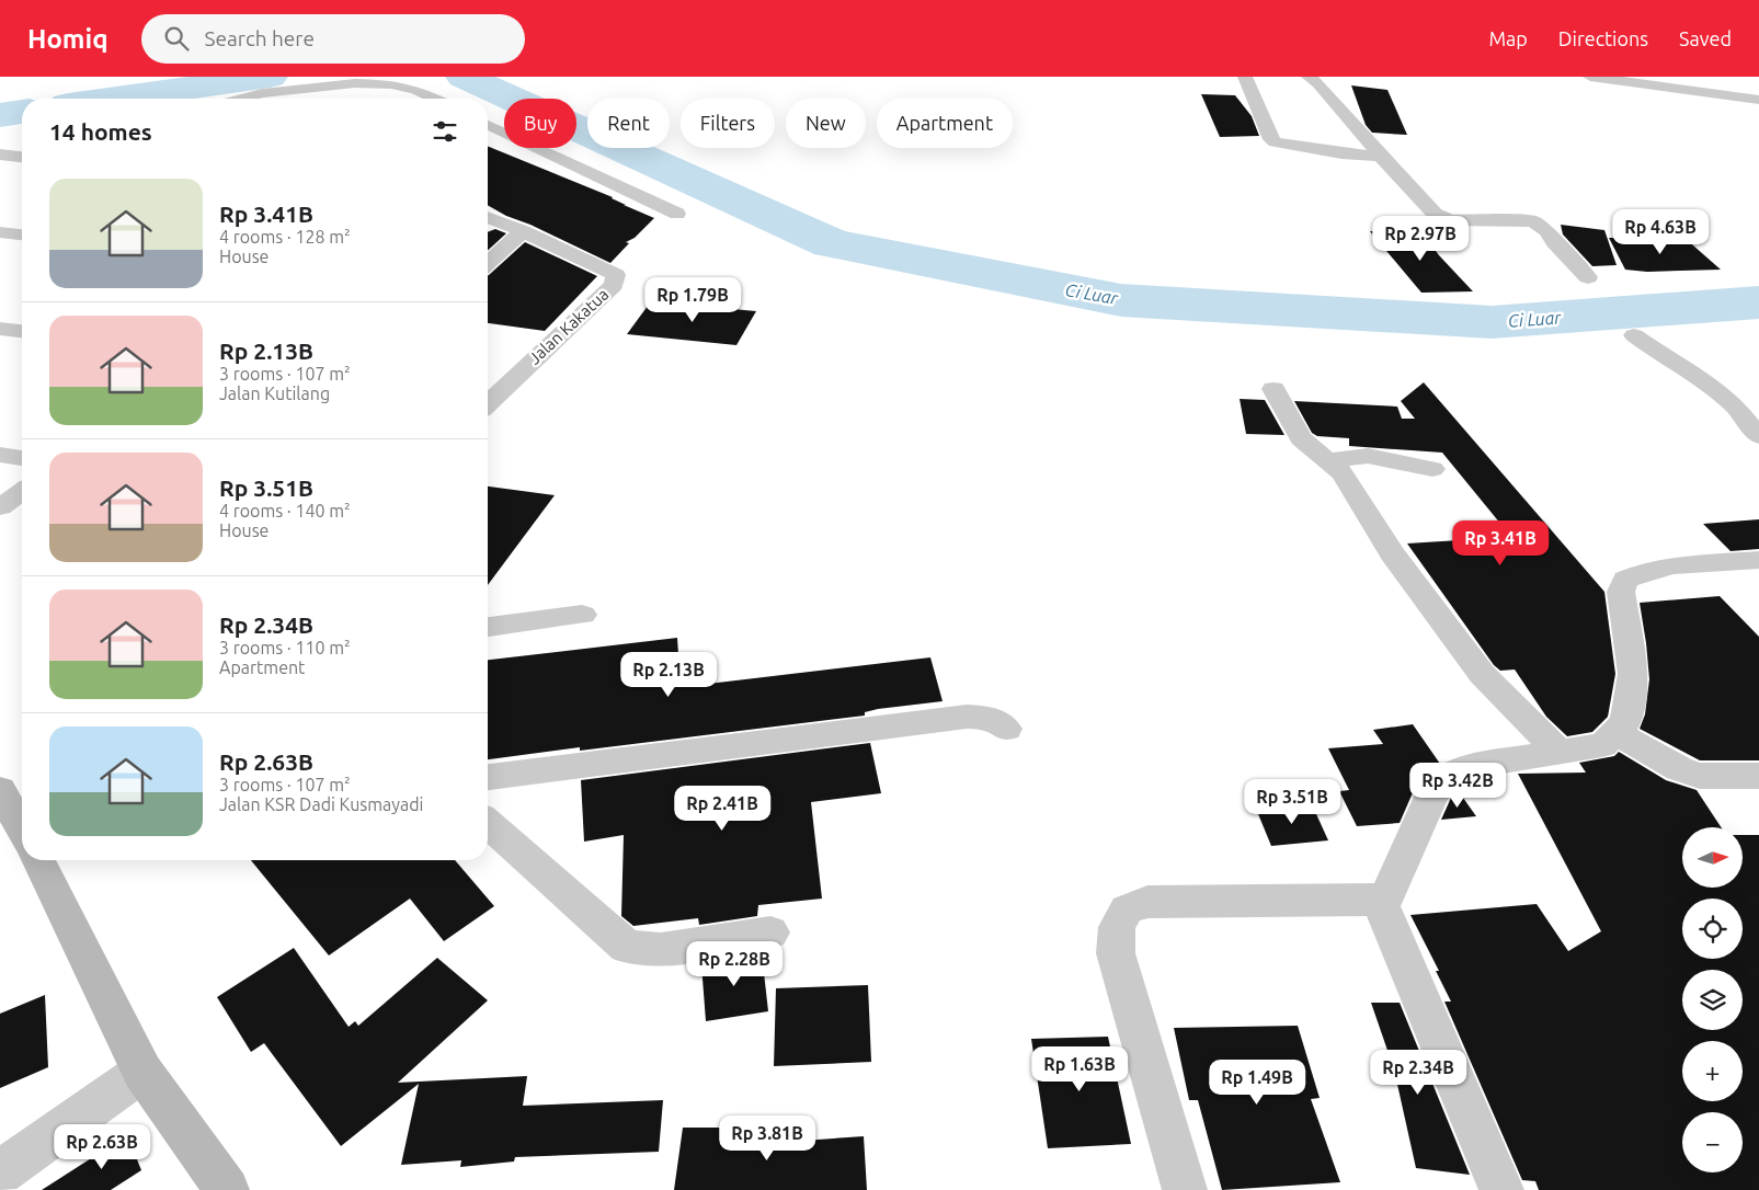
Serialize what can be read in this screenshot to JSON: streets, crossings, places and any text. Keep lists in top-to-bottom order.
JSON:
{
  "streets": {
    "street": ["Jalan Kakatua"]
  },
  "water": ["Ci Luar"],
  "north": "right",
  "page": {
    "header": "Homiq",
    "search": "Search here",
    "nav": ["Map", "Directions", "Saved"],
    "chip": [
      "Buy",
      "Rent",
      "Filters",
      "New",
      "Apartment"
    ],
    "heading": "14 homes",
    "list": [
      {
        "name": "Rp 3.41B",
        "note": "4 rooms · 128 m² · House"
      },
      {
        "name": "Rp 2.13B",
        "note": "3 rooms · 107 m² · Jalan Kutilang"
      },
      {
        "name": "Rp 3.51B",
        "note": "4 rooms · 140 m² · House"
      },
      {
        "name": "Rp 2.34B",
        "note": "3 rooms · 110 m² · Apartment"
      },
      {
        "name": "Rp 2.63B",
        "note": "3 rooms · 107 m² · Jalan KSR Dadi Kusmayadi"
      }
    ],
    "price": [
      "Rp 4.63B",
      "Rp 2.97B",
      "Rp 1.79B",
      "Rp 3.41B",
      "Rp 2.13B",
      "Rp 3.42B",
      "Rp 3.51B",
      "Rp 2.41B",
      "Rp 2.28B",
      "Rp 1.63B",
      "Rp 2.34B",
      "Rp 1.49B",
      "Rp 3.81B",
      "Rp 2.63B"
    ],
    "map_buttons": ["+", "−"]
  }
}
